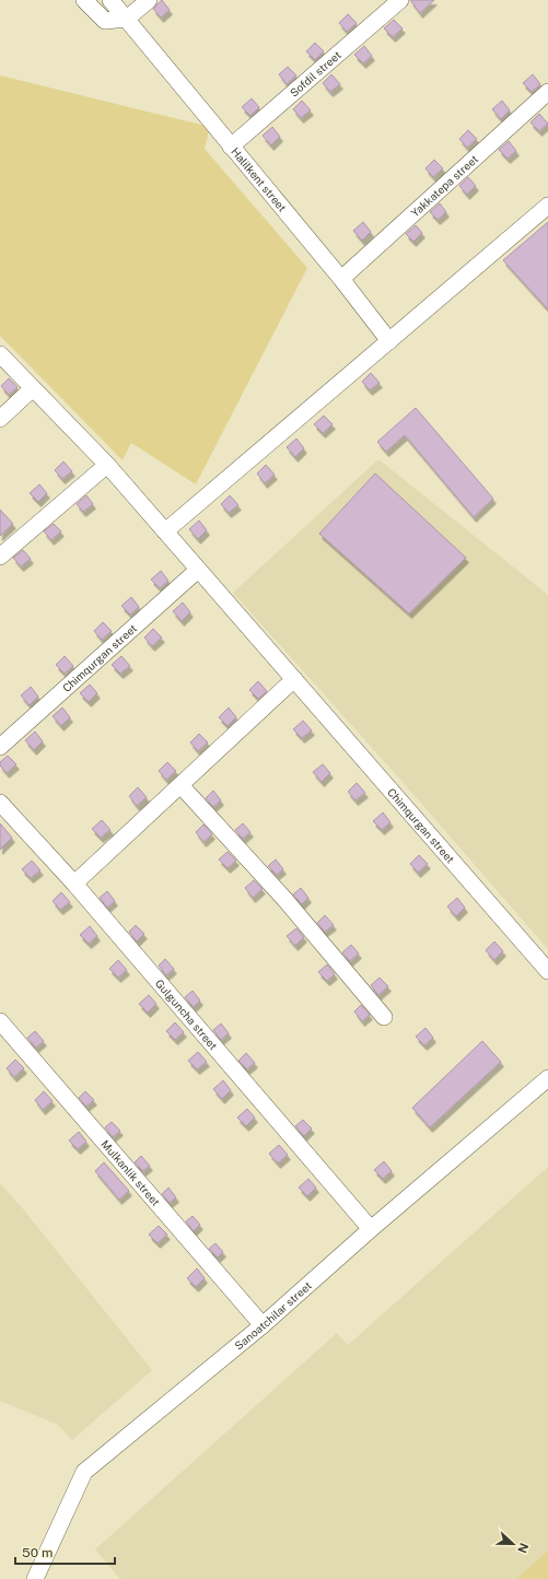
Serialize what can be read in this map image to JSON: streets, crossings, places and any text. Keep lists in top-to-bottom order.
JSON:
{
  "streets": {
    "street": [
      "Sofdil street",
      "Halilkent street",
      "Yakkatepa street",
      "Chimqurgan street",
      "Gulguncha street",
      "Mulkanlik street",
      "Sanoatchilar street"
    ]
  },
  "crossings": [
    ["Sofdil street", "Halilkent street"],
    ["Halilkent street", "Yakkatepa street"],
    ["Gulguncha street", "Sanoatchilar street"],
    ["Mulkanlik street", "Sanoatchilar street"]
  ],
  "scale_bar": "50 m",
  "north": "right"
}
